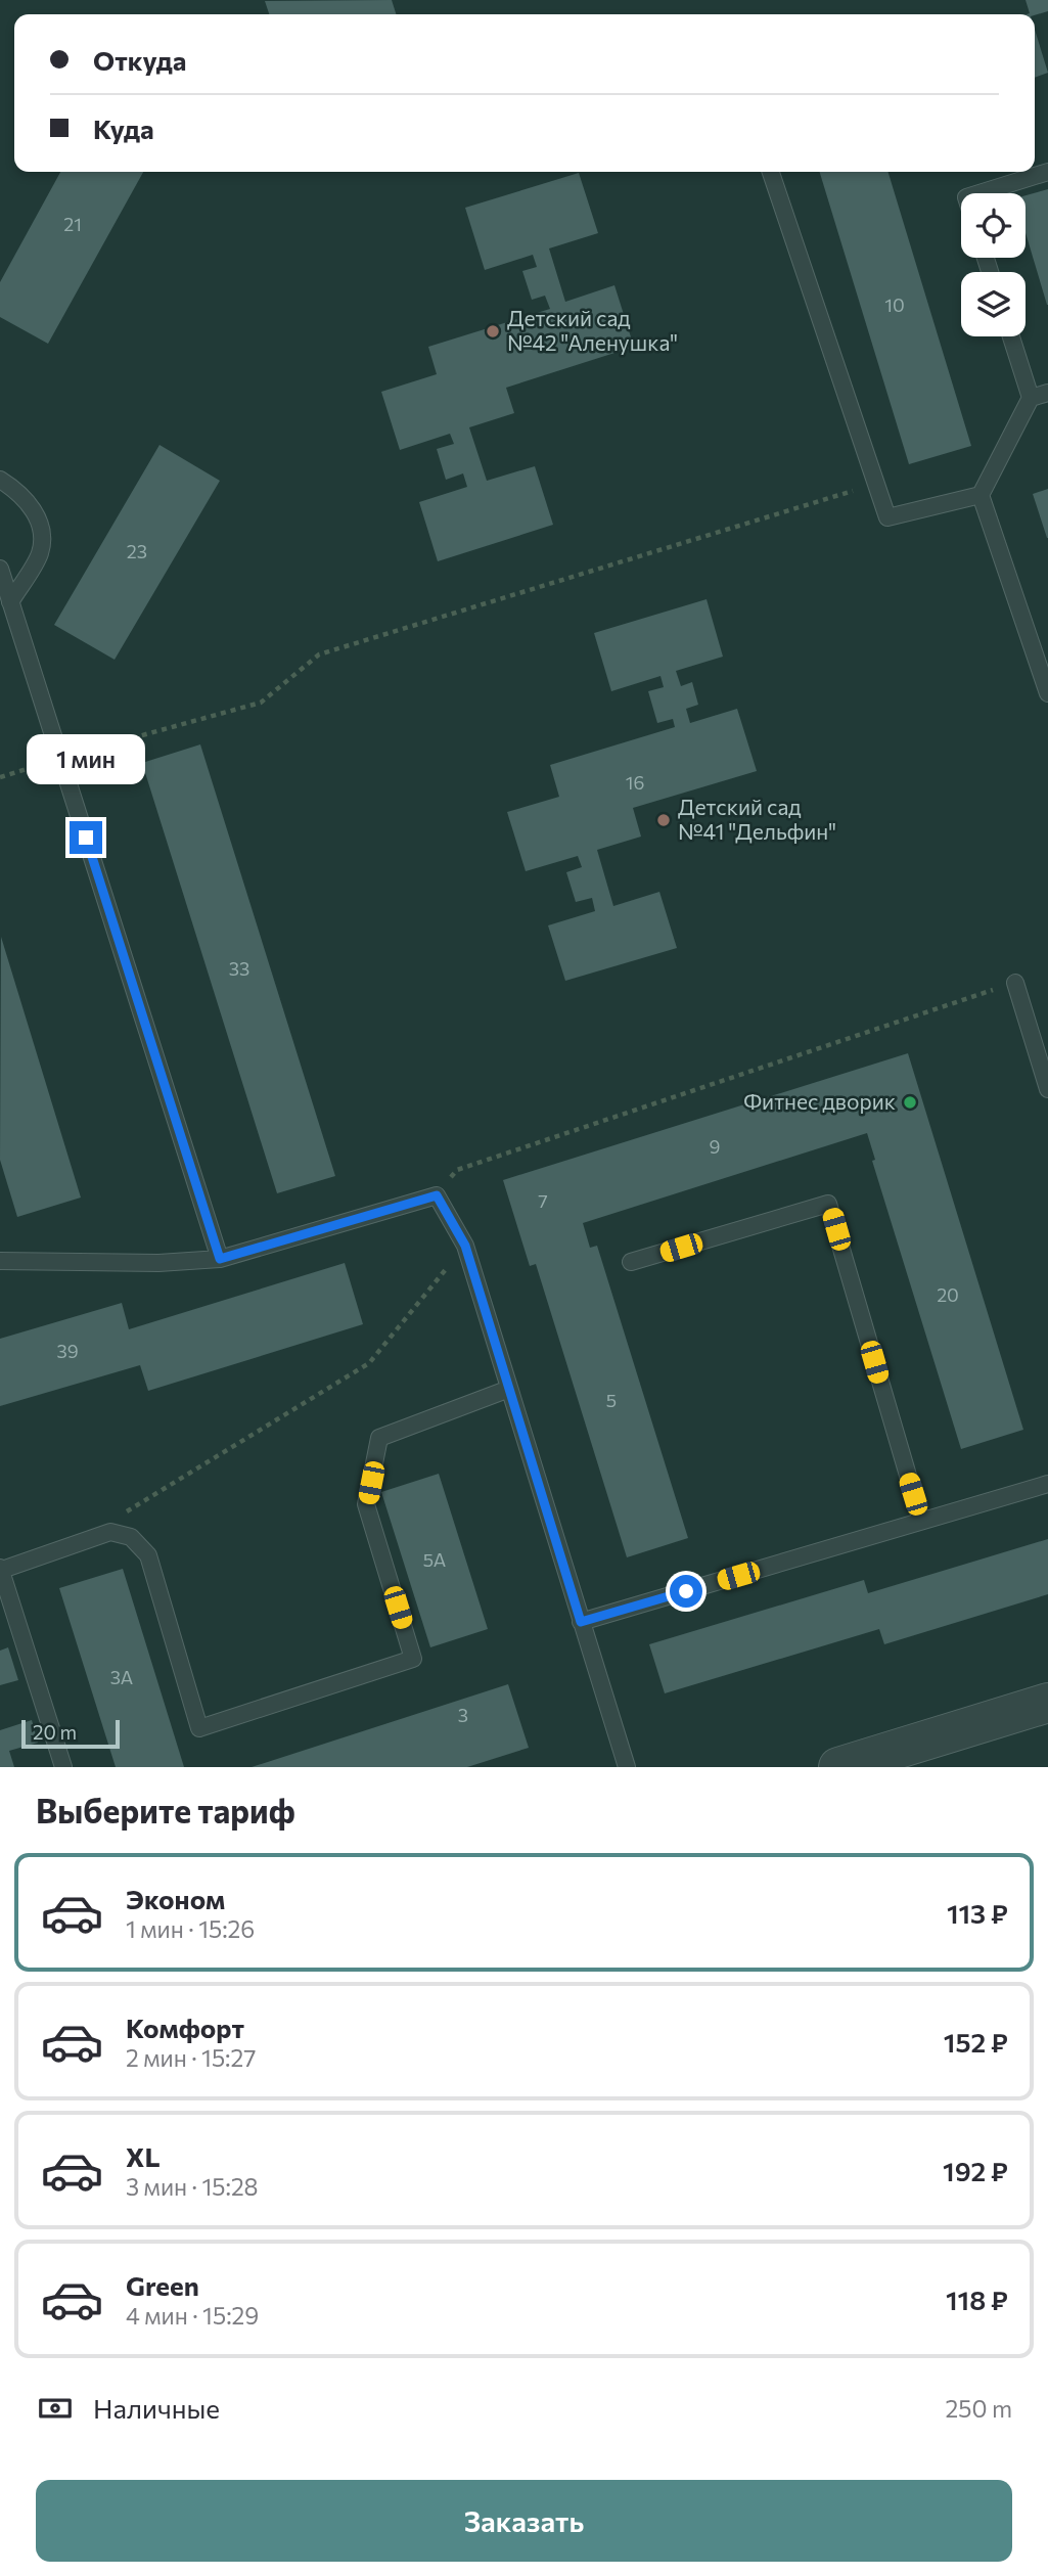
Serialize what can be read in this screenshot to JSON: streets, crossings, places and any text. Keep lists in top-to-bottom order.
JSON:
{
  "places": ["Детский сад №42 \"Аленушка\"", "Детский сад №41 \"Дельфин\"", "Фитнес дворик"],
  "house_numbers": [
    "21",
    "10",
    "23",
    "16",
    "33",
    "9",
    "7",
    "20",
    "39",
    "5",
    "5А",
    "3А",
    "3"
  ],
  "scale_bar": "20 m",
  "page": {
    "banner": ["Откуда", "Куда"],
    "bubble": "1 мин",
    "scale": "20 m",
    "heading": "Выберите тариф",
    "list": [
      {
        "name": "Эконом",
        "note": "1 мин · 15:26",
        "value": "113 ₽"
      },
      {
        "name": "Комфорт",
        "note": "2 мин · 15:27",
        "value": "152 ₽"
      },
      {
        "name": "XL",
        "note": "3 мин · 15:28",
        "value": "192 ₽"
      },
      {
        "name": "Green",
        "note": "4 мин · 15:29",
        "value": "118 ₽"
      }
    ],
    "pay": ["Наличные", "250 m"],
    "buttons": "Заказать"
  }
}
